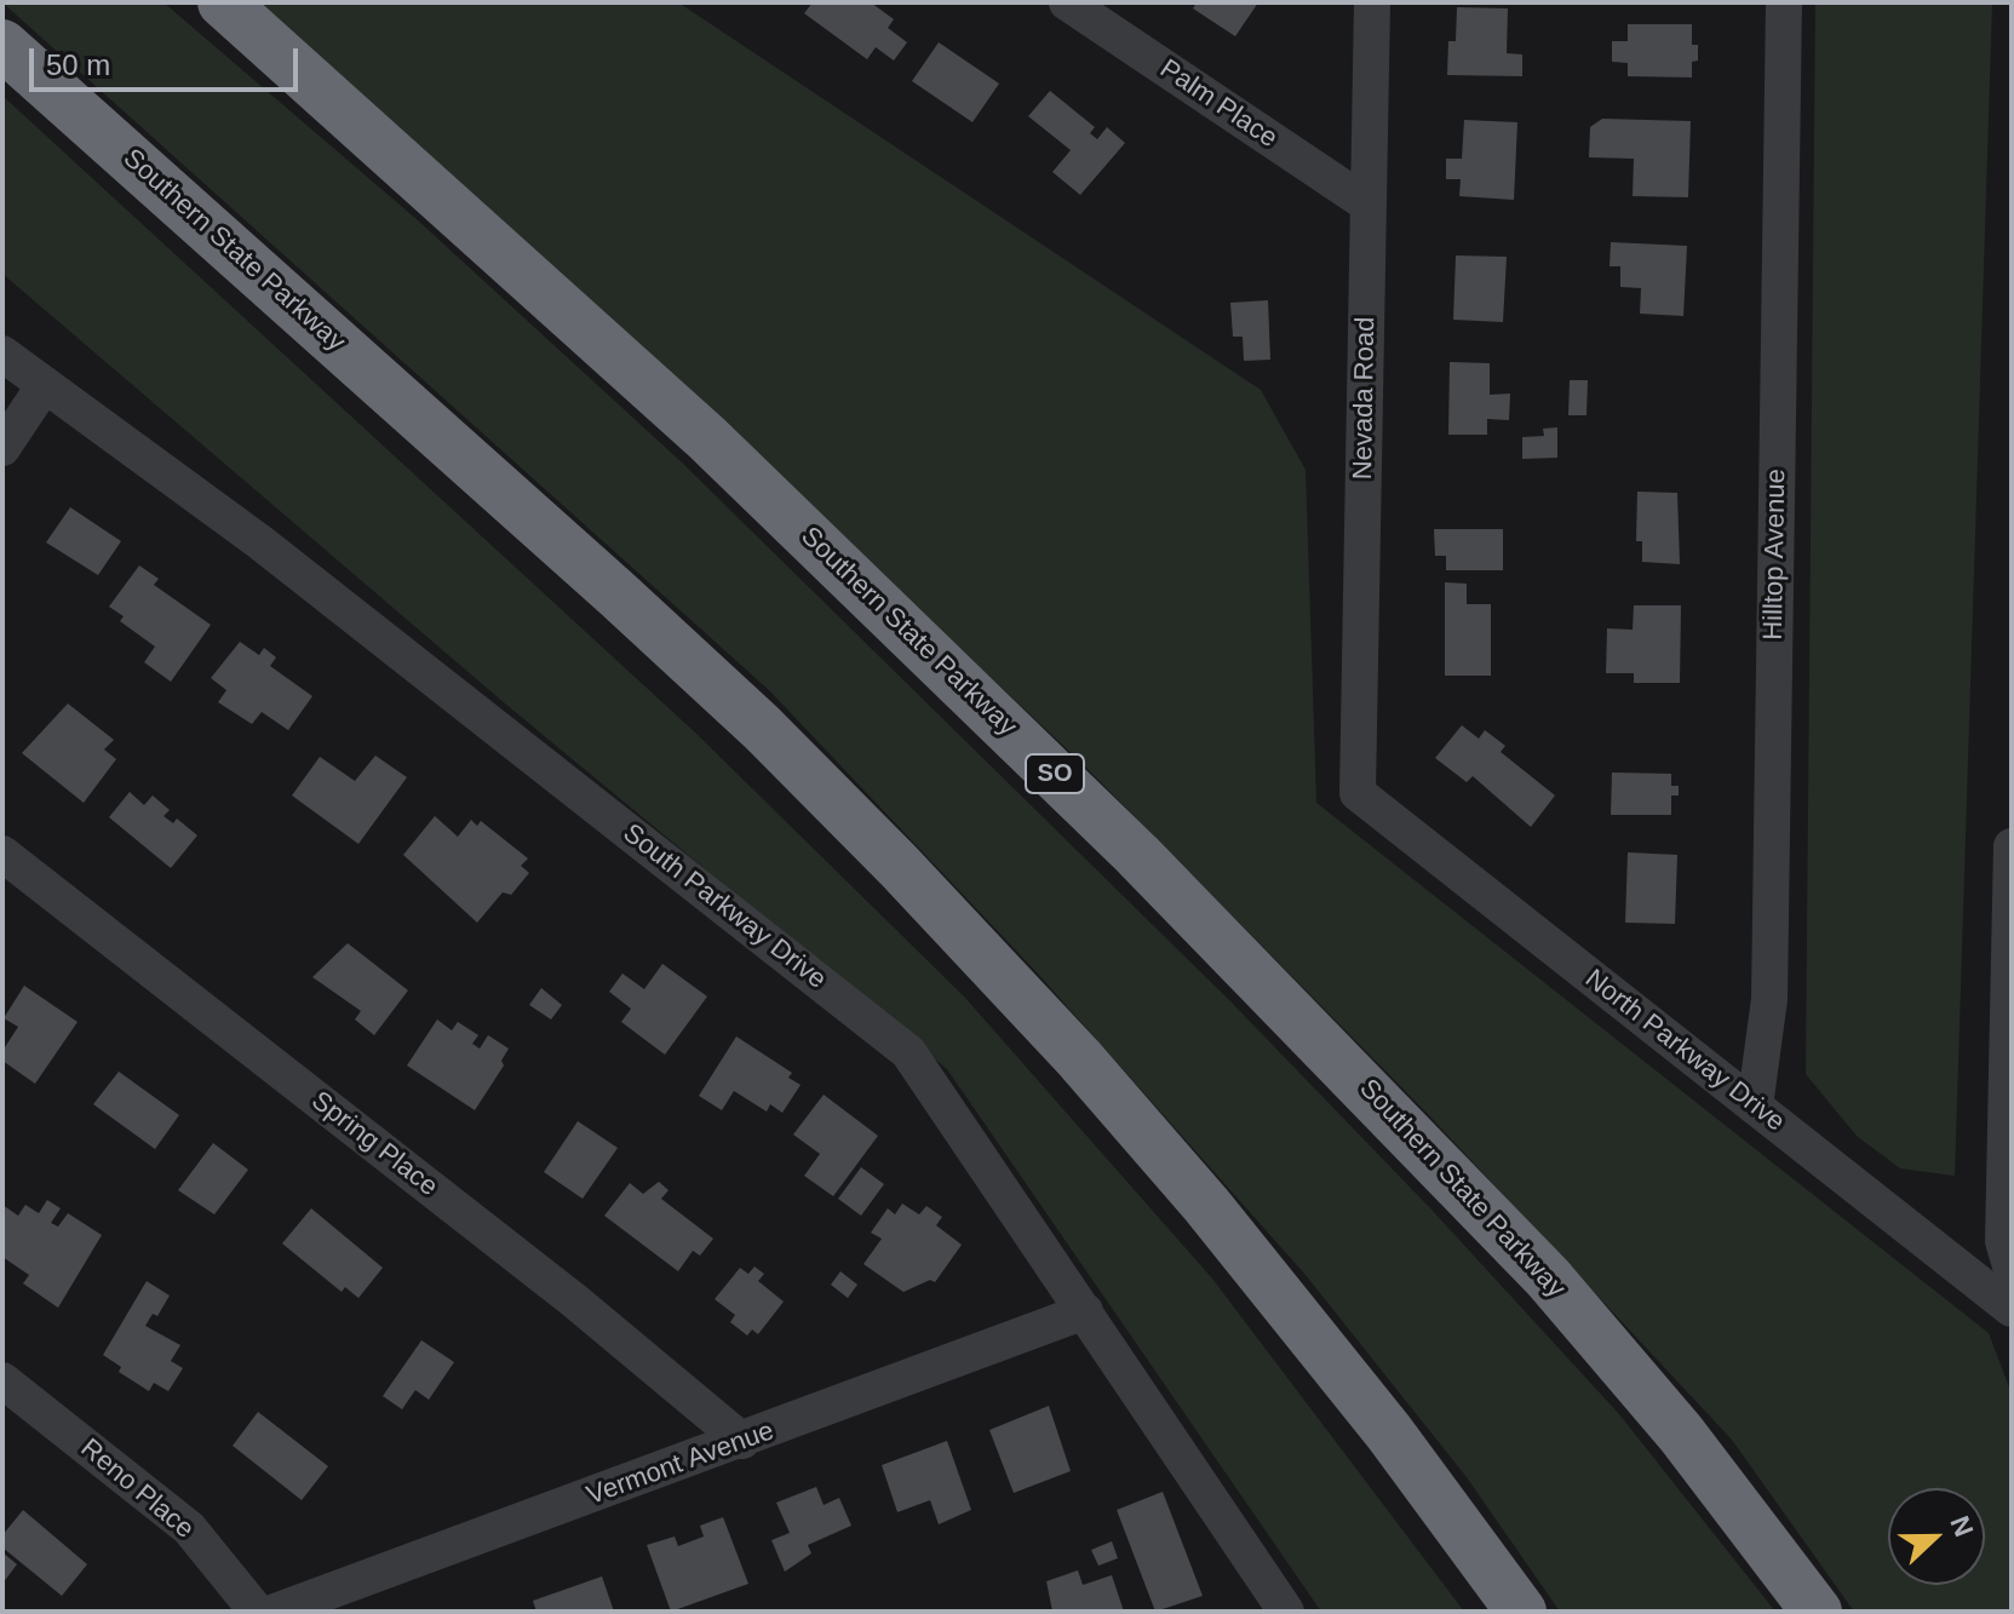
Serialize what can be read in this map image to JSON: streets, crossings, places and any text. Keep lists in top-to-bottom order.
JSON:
{
  "streets": {
    "highway": ["Southern State Parkway", "SO"],
    "street": [
      "Palm Place",
      "Nevada Road",
      "Hilltop Avenue",
      "South Parkway Drive",
      "North Parkway Drive",
      "Spring Place",
      "Vermont Avenue",
      "Reno Place"
    ]
  },
  "crossings": [
    ["Palm Place", "Nevada Road"],
    ["Nevada Road", "North Parkway Drive"],
    ["Hilltop Avenue", "North Parkway Drive"],
    ["South Parkway Drive", "Vermont Avenue"],
    ["Spring Place", "Vermont Avenue"]
  ],
  "scale_bar": "50 m",
  "north": "right"
}
